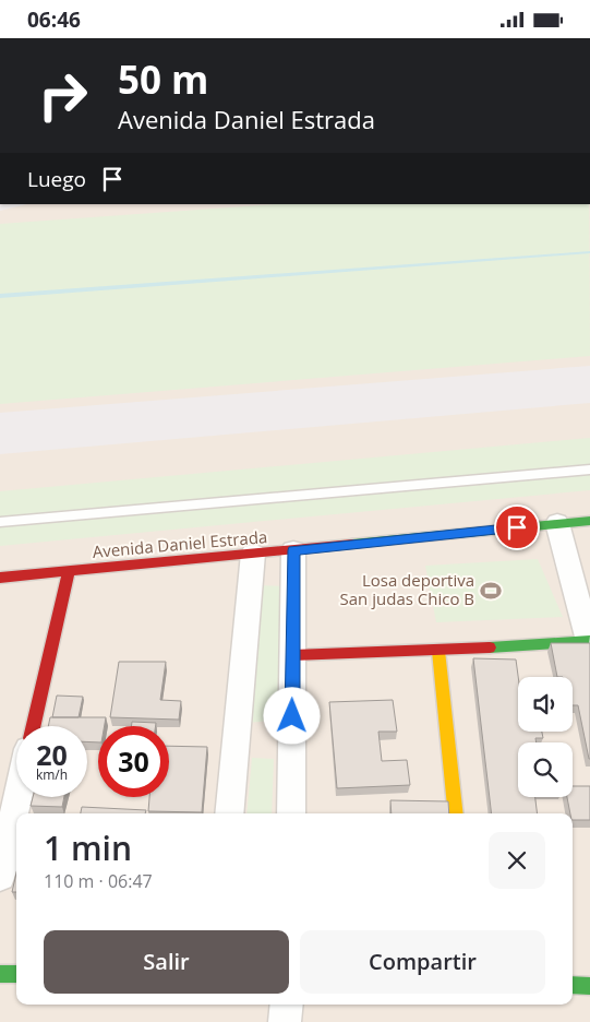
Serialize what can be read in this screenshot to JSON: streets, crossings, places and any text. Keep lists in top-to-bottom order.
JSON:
{
  "streets": {
    "main road": ["Avenida Daniel Estrada"]
  },
  "places": {
    "sports": ["Losa deportiva San judas Chico B"]
  },
  "page": {
    "status": "06:46",
    "turn": ["50 m", "Avenida Daniel Estrada"],
    "then": "Luego",
    "speed": "20 km/h",
    "limit": "30",
    "heading": ["1 min", "110 m · 06:47"],
    "buttons": ["Salir", "Compartir"]
  }
}
